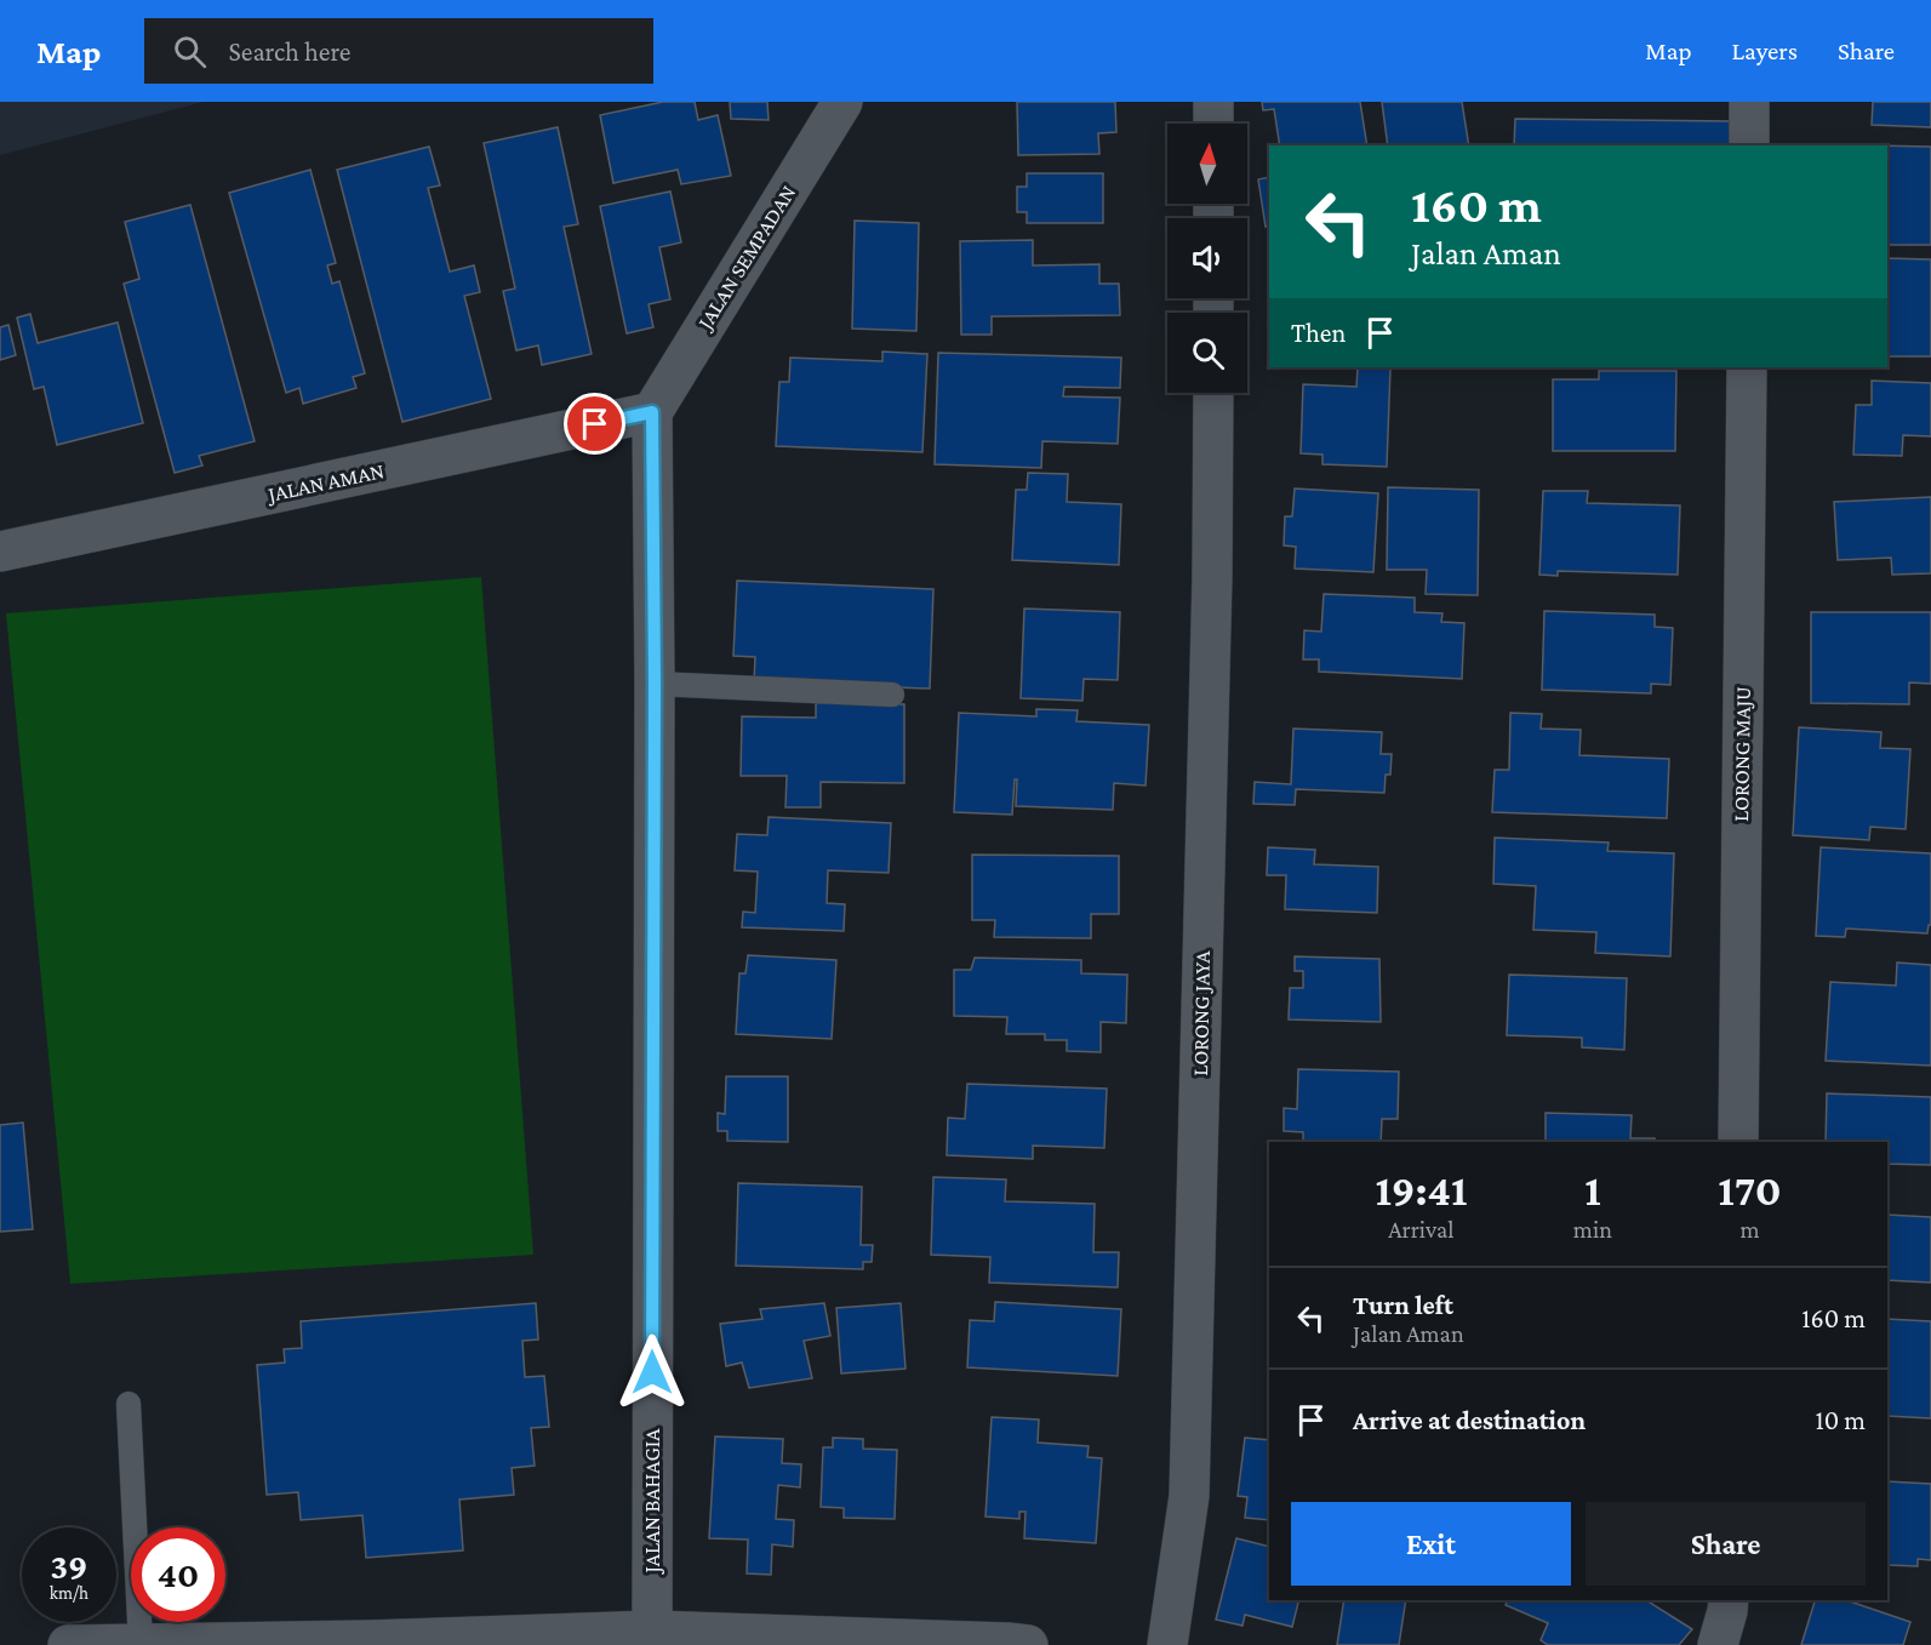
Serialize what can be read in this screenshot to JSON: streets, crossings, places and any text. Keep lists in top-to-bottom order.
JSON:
{
  "streets": {
    "street": [
      "JALAN SEMPADAN",
      "JALAN AMAN",
      "LORONG MAJU",
      "LORONG JAYA",
      "JALAN BAHAGIA"
    ]
  },
  "crossings": [
    ["JALAN SEMPADAN", "JALAN AMAN"],
    ["JALAN SEMPADAN", "JALAN BAHAGIA"],
    ["JALAN AMAN", "JALAN BAHAGIA"]
  ],
  "north": "top",
  "page": {
    "header": "Map",
    "search": "Search here",
    "nav": ["Map", "Layers", "Share"],
    "turn": ["160 m", "Jalan Aman"],
    "then": "Then",
    "eta": [
      "19:41",
      "Arrival",
      "1",
      "min",
      "170",
      "m"
    ],
    "list": [
      {
        "name": "Turn left",
        "note": "Jalan Aman",
        "value": "160 m"
      },
      {
        "name": "Arrive at destination",
        "value": "10 m"
      }
    ],
    "buttons": ["Exit", "Share"],
    "speed": "39 km/h",
    "limit": "40"
  }
}
